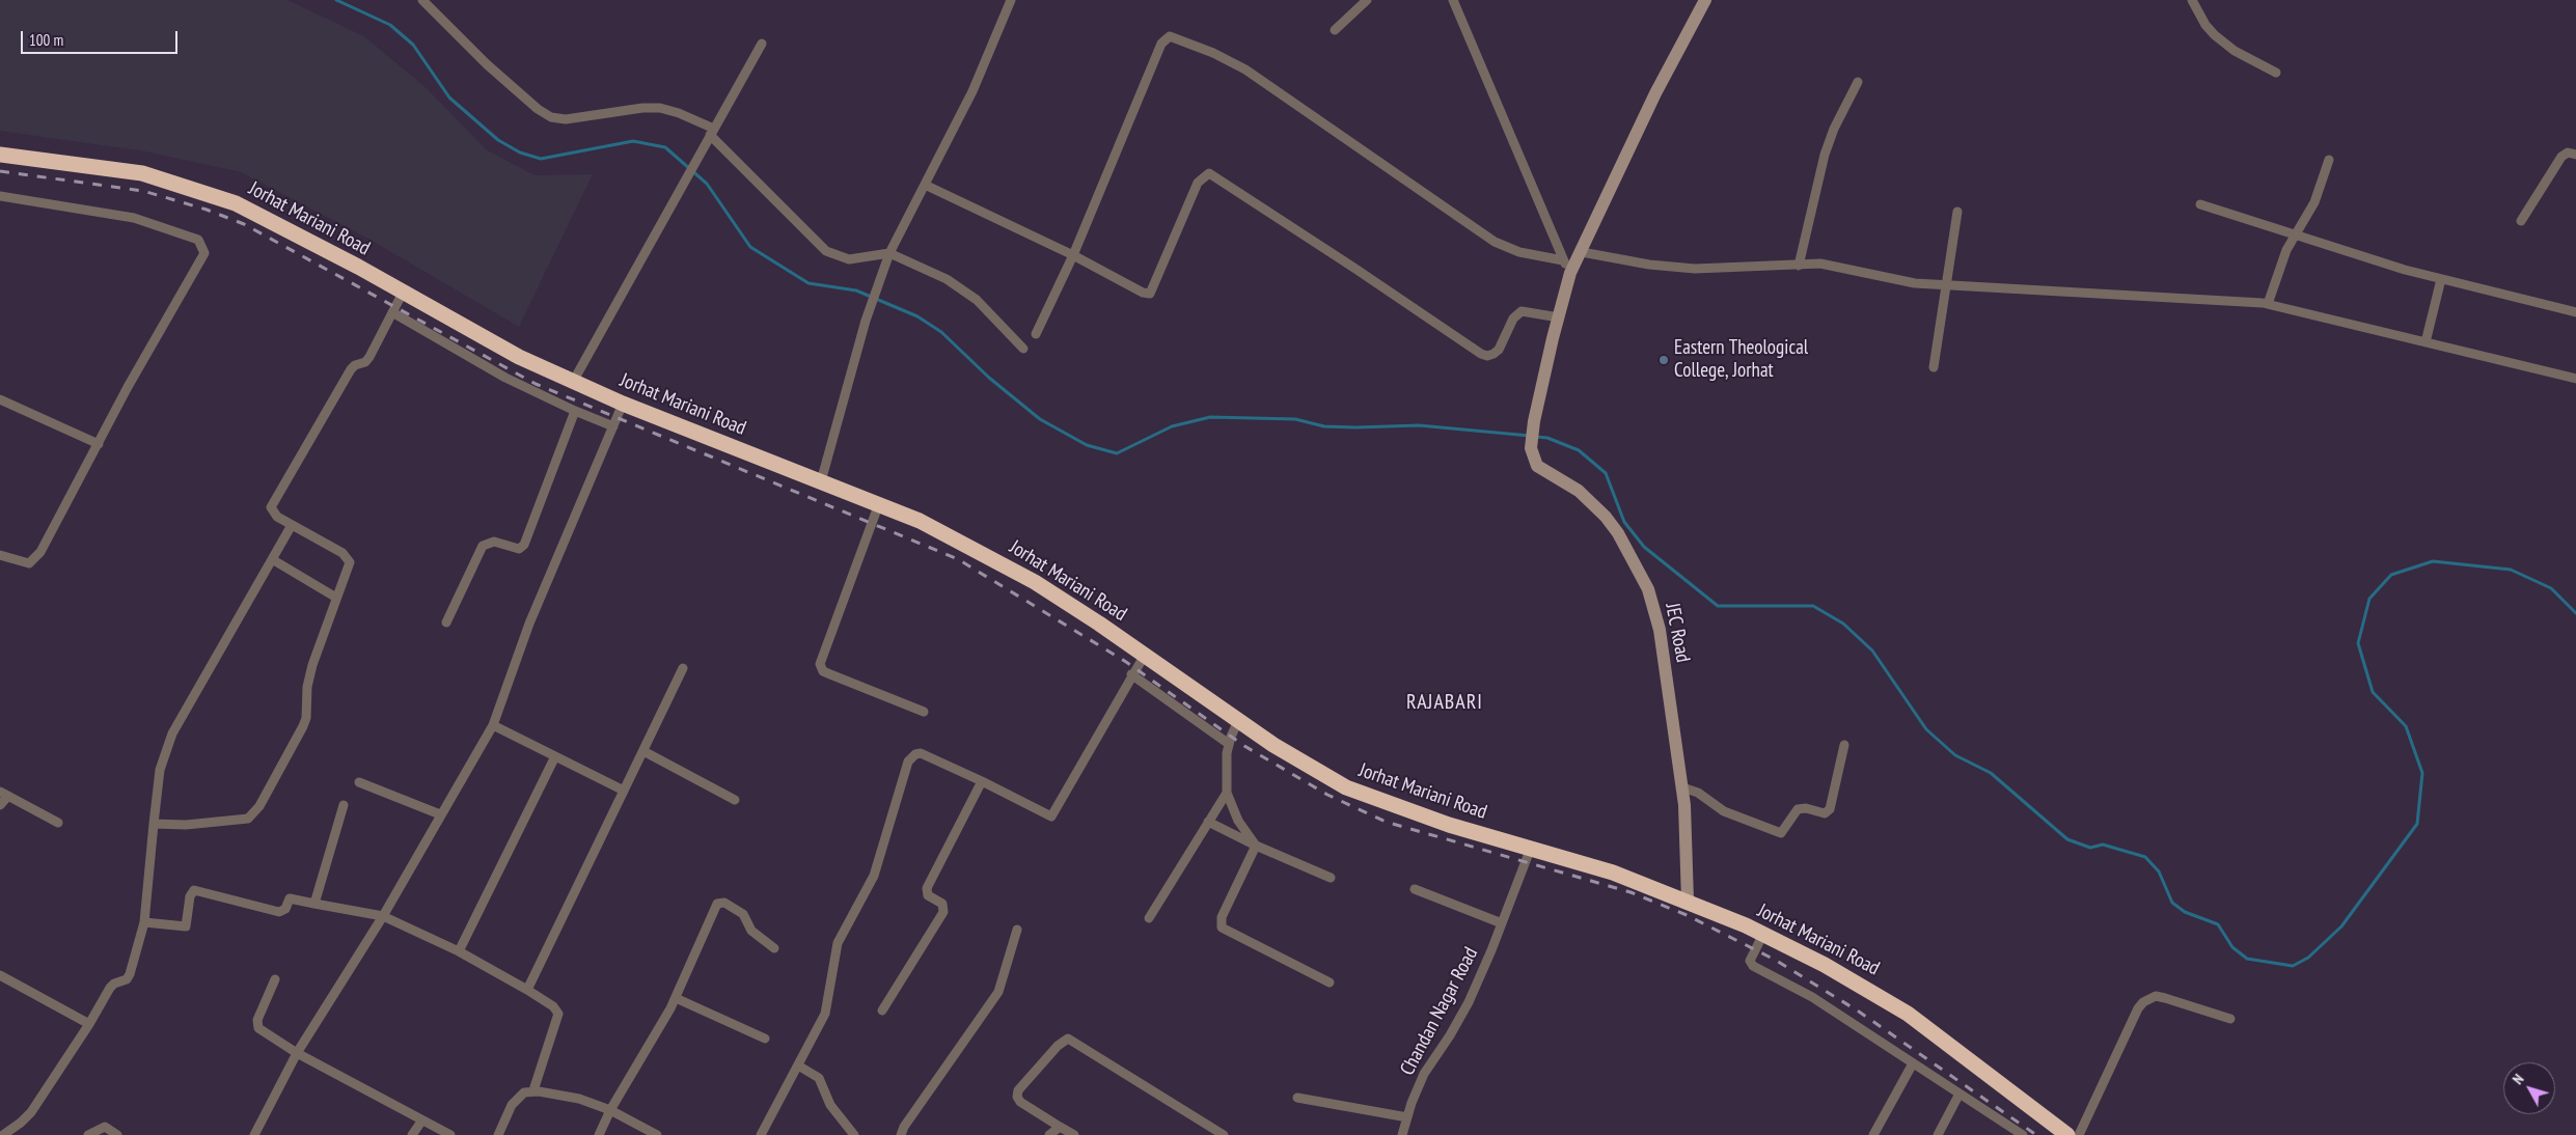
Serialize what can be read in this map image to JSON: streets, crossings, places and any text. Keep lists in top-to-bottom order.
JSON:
{
  "streets": {
    "highway": ["Jorhat Mariani Road"],
    "street": ["JEC Road", "Chandan Nagar Road"]
  },
  "crossings": [
    ["Jorhat Mariani Road", "JEC Road"],
    ["Jorhat Mariani Road", "Chandan Nagar Road"]
  ],
  "districts": ["RAJABARI"],
  "places": ["Eastern Theological College, Jorhat"],
  "scale_bar": "100 m",
  "north": "top left"
}
